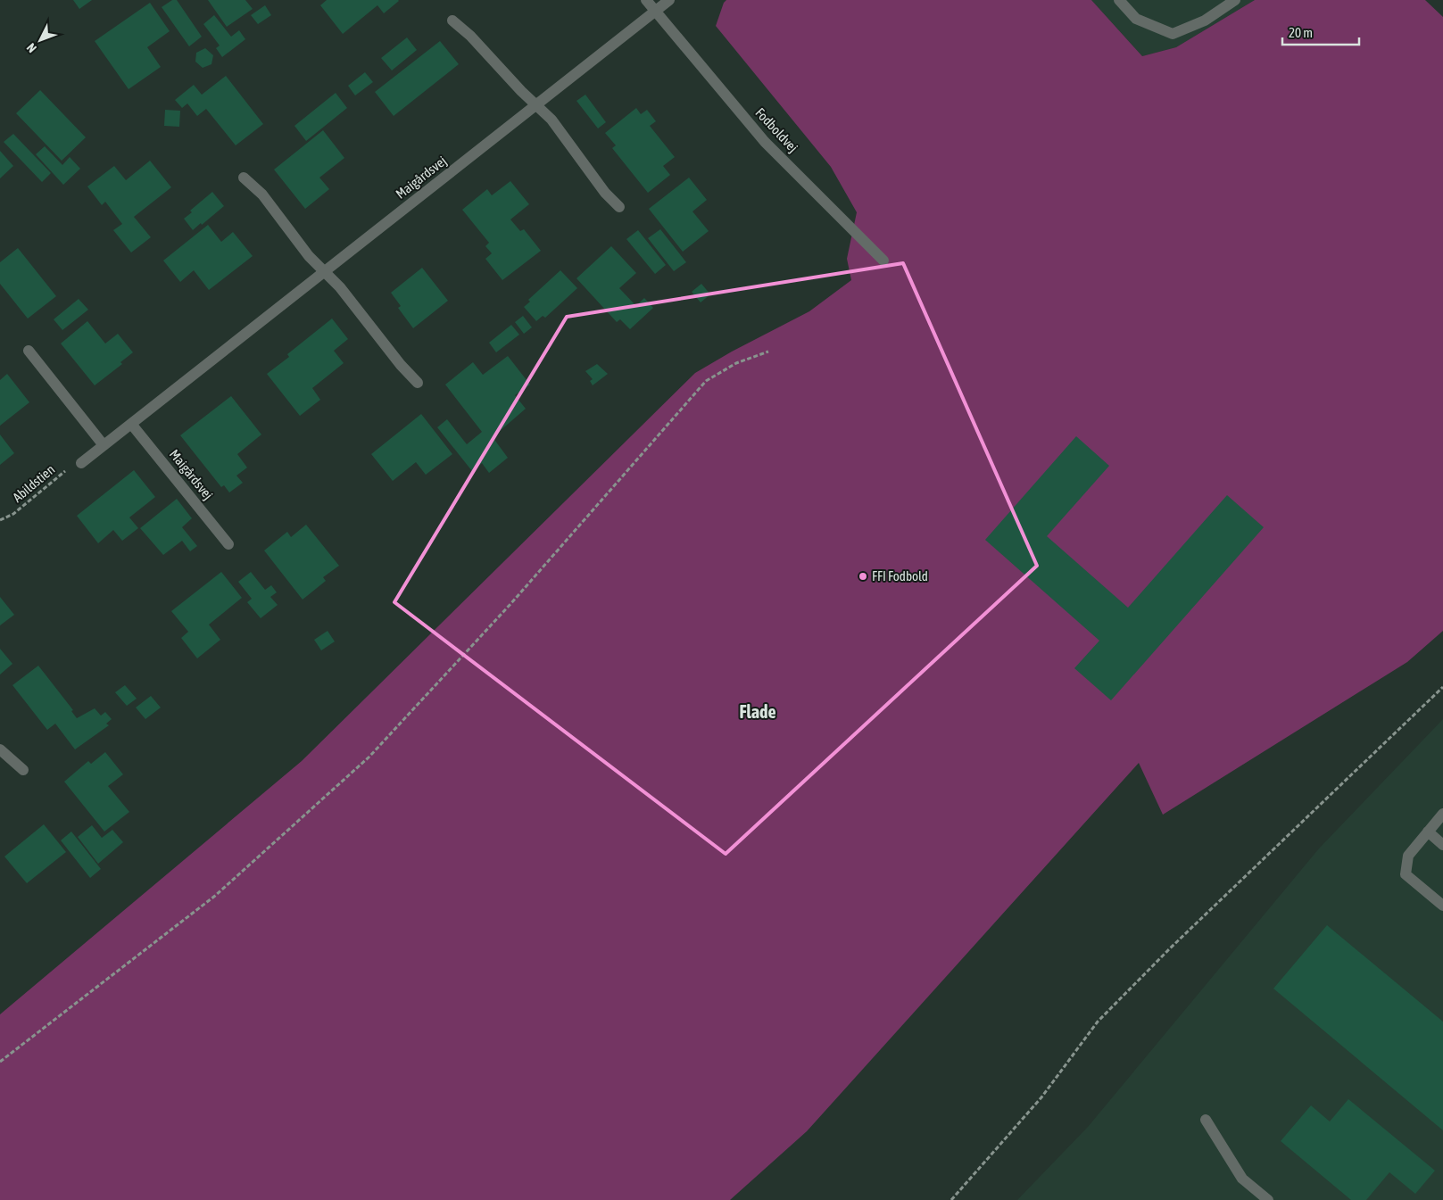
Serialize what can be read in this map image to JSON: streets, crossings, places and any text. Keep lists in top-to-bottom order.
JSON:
{
  "streets": {
    "street": ["Fodboldvej", "Maigårdsvej"],
    "path": ["Abildstien"]
  },
  "crossings": [
    ["Fodboldvej", "Maigårdsvej"],
    ["Maigårdsvej", "Abildstien"]
  ],
  "districts": ["Flade"],
  "places": ["FFI Fodbold"],
  "scale_bar": "20 m",
  "north": "bottom left"
}
